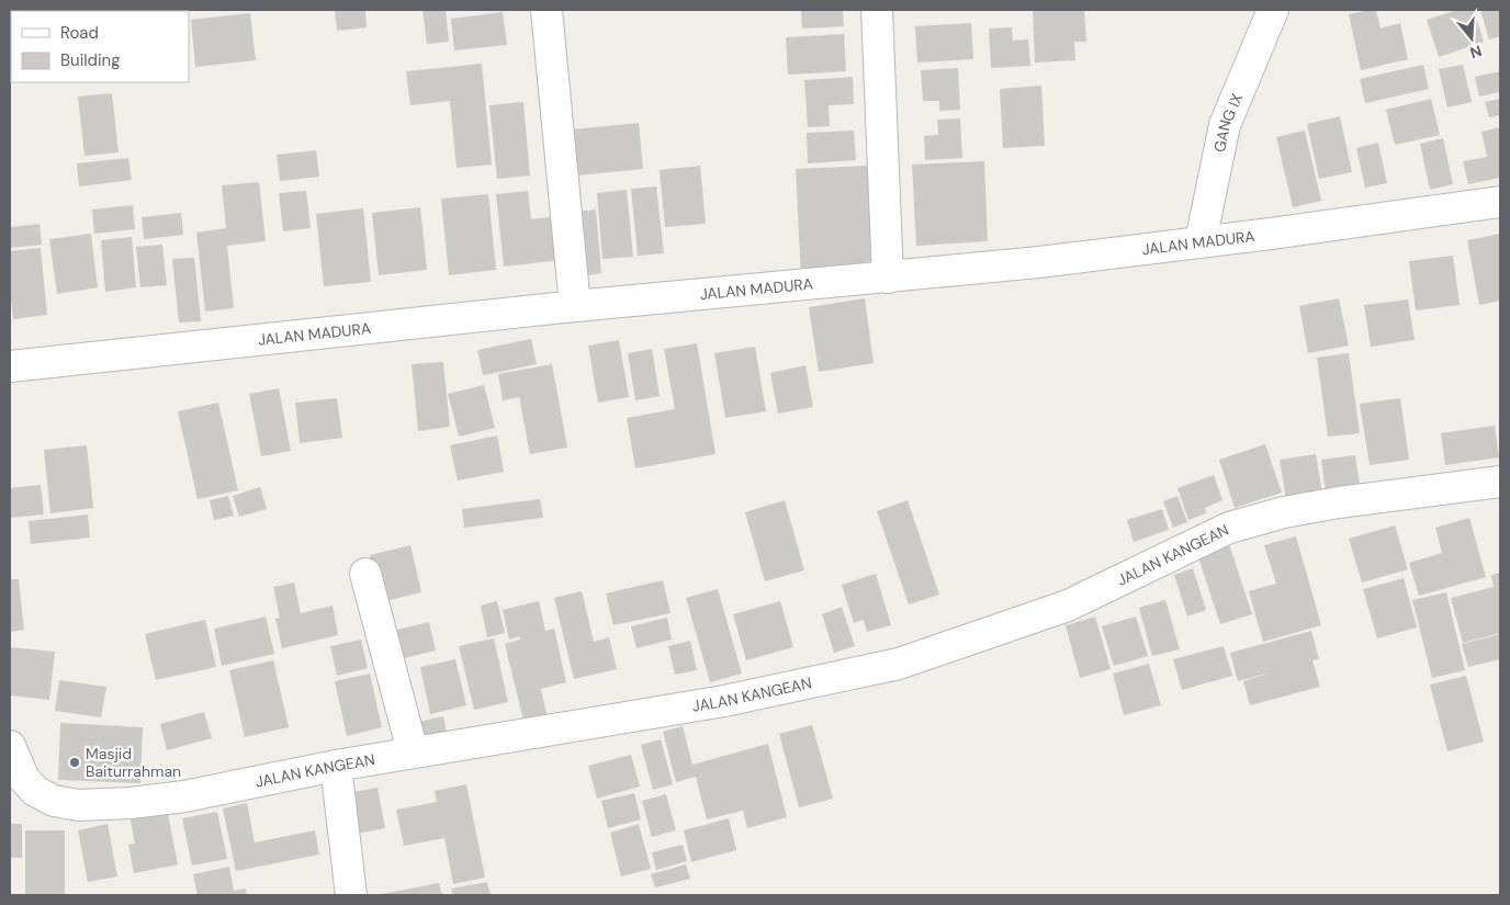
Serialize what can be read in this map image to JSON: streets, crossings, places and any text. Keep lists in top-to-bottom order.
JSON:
{
  "streets": {
    "street": ["GANG IX", "JALAN MADURA", "JALAN KANGEAN"]
  },
  "crossings": [
    ["GANG IX", "JALAN MADURA"]
  ],
  "places": ["Masjid Baiturrahman"],
  "legend": ["Road", "Building"],
  "north": "bottom"
}
